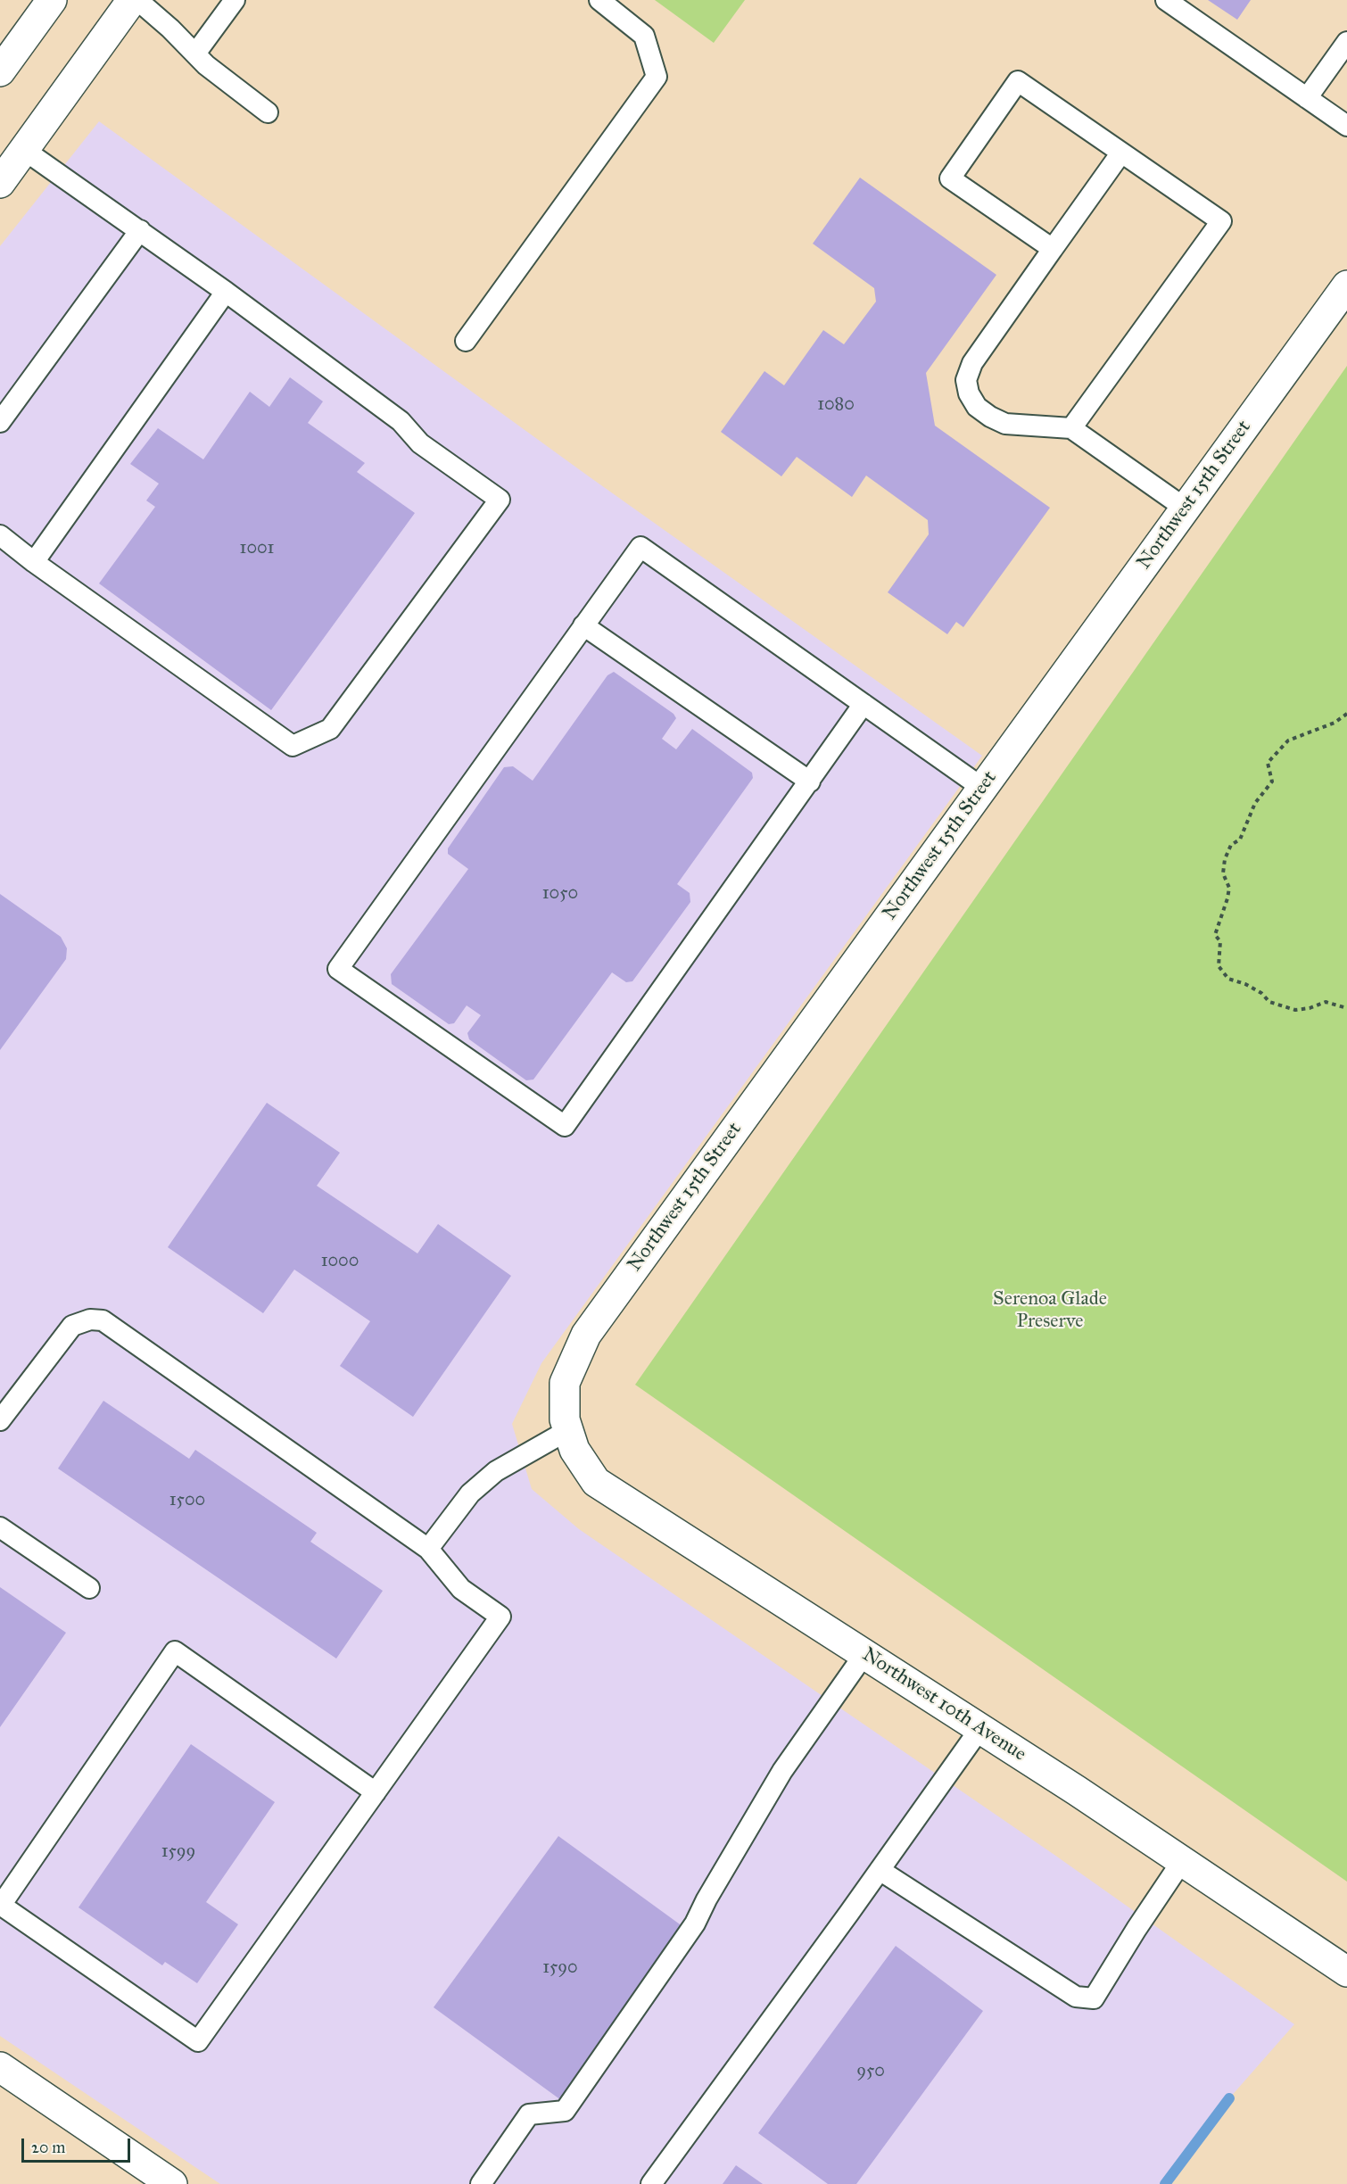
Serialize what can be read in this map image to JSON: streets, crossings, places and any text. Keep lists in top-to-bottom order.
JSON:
{
  "streets": {
    "street": ["Northwest 15th Street", "Northwest 10th Avenue"]
  },
  "crossings": [
    ["Northwest 15th Street", "Northwest 10th Avenue"]
  ],
  "parks": ["Serenoa Glade Preserve"],
  "house_numbers": [
    "1080",
    "1001",
    "1050",
    "1000",
    "1500",
    "1599",
    "1590",
    "950"
  ],
  "scale_bar": "20 m"
}
